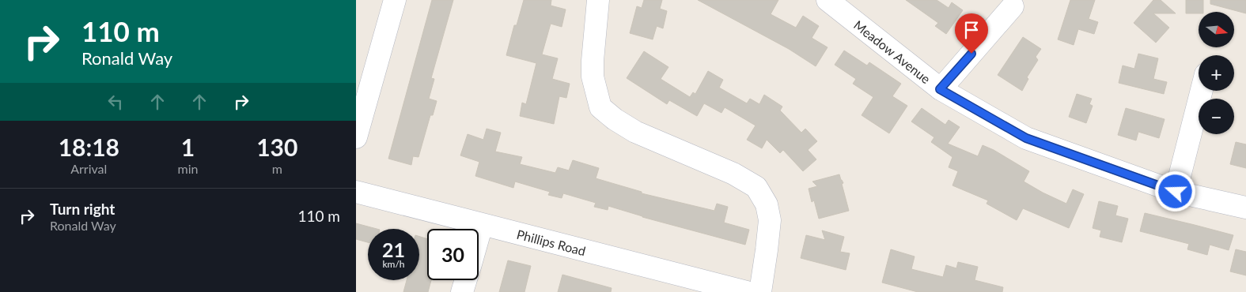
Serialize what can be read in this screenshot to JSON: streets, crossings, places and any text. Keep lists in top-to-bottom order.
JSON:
{
  "streets": {
    "street": ["Meadow Avenue", "Phillips Road"]
  },
  "north": "right",
  "page": {
    "turn": ["110 m", "Ronald Way"],
    "map_buttons": ["+", "−"],
    "eta": [
      "18:18",
      "Arrival",
      "1",
      "min",
      "130",
      "m"
    ],
    "list": [
      {
        "name": "Turn right",
        "note": "Ronald Way",
        "value": "110 m"
      }
    ],
    "speed": "21 km/h",
    "limit": "30"
  }
}
